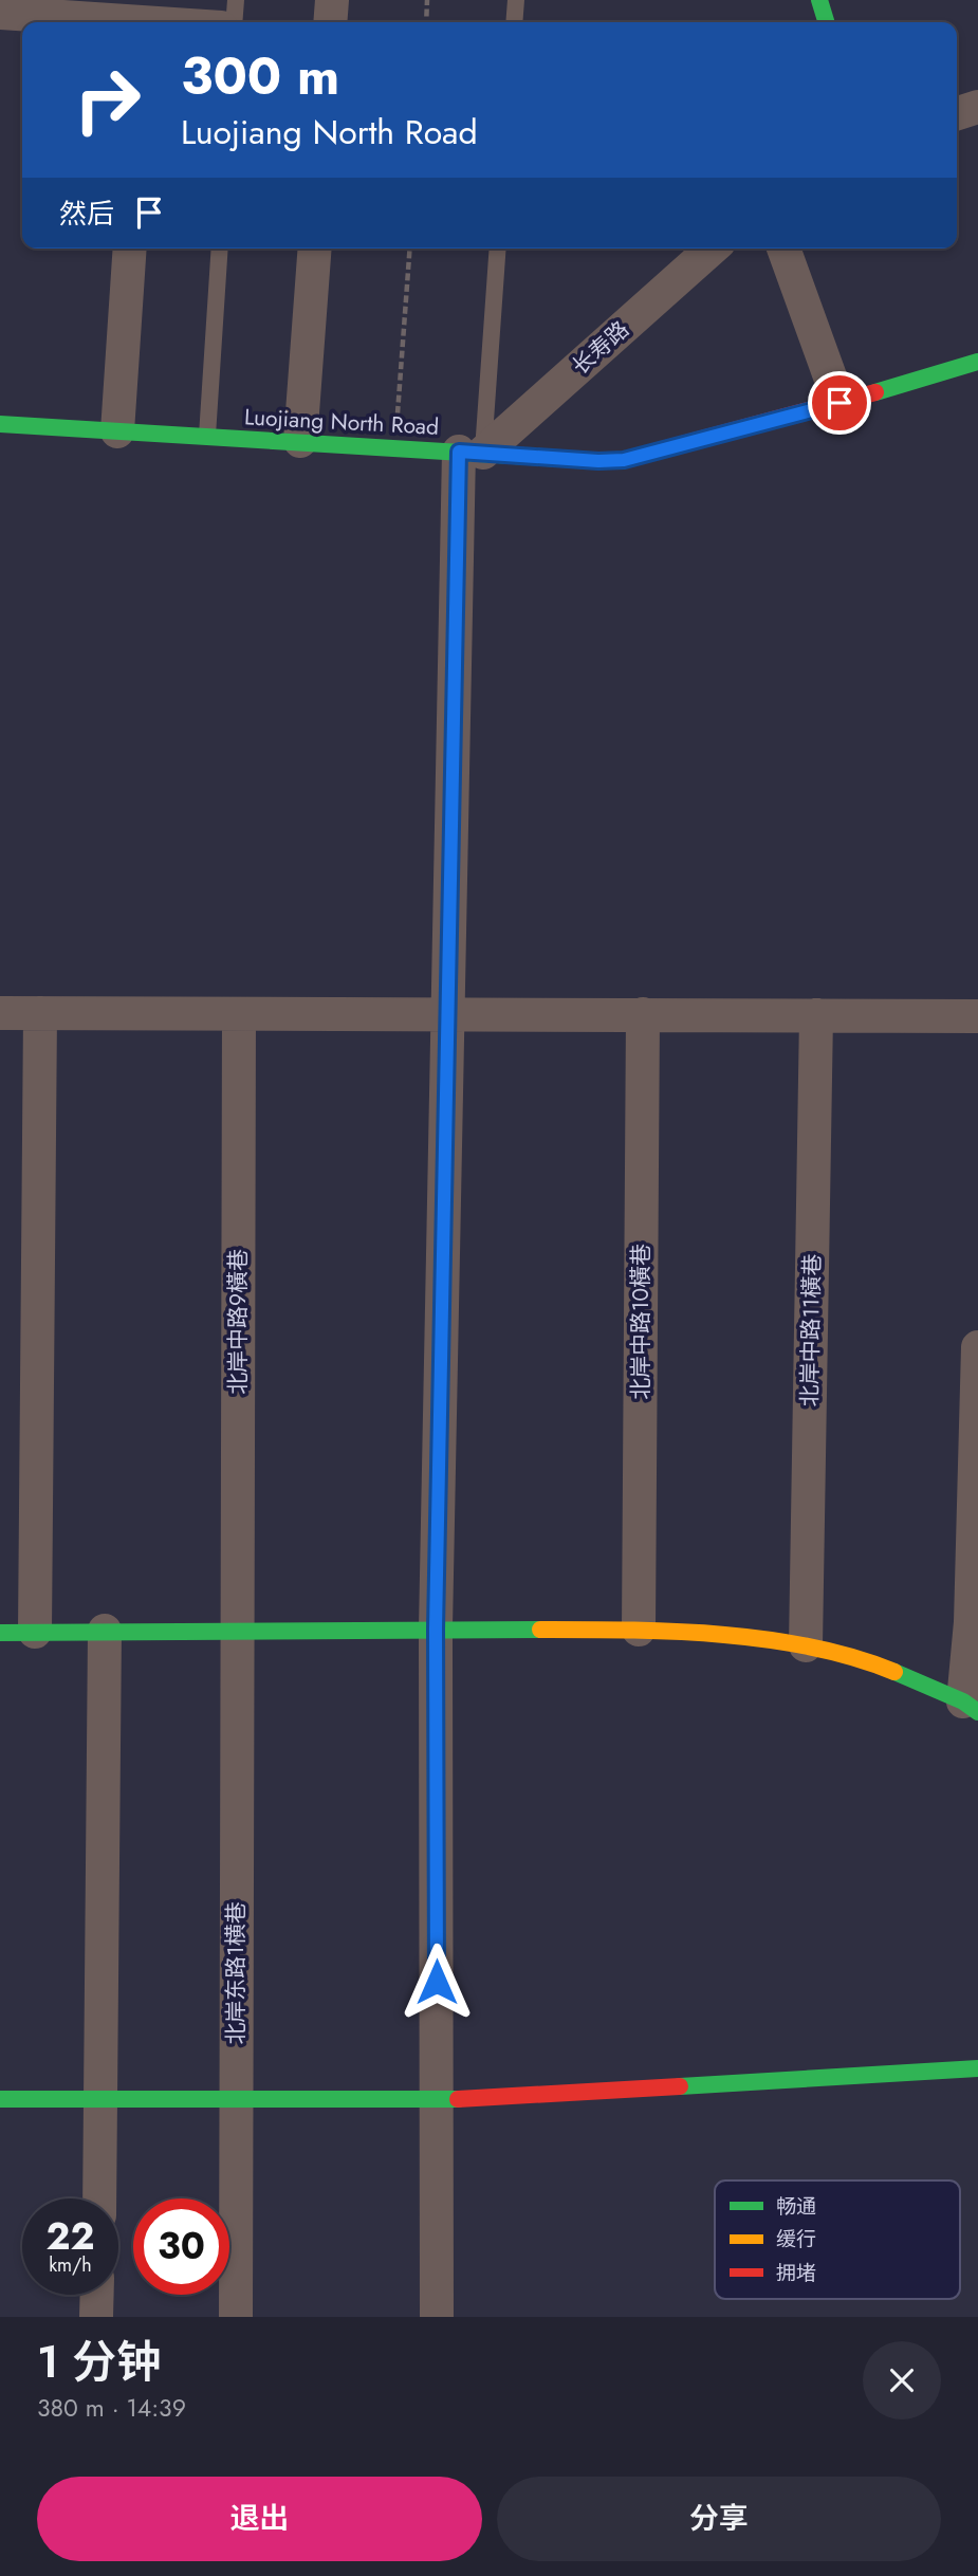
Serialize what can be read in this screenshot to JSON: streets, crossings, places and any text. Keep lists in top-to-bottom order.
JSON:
{
  "streets": {
    "street": [
      "长寿路",
      "Luojiang North Road",
      "北岸中路9橫巷",
      "北岸中路10橫巷",
      "北岸中路11橫巷",
      "北岸东路1横巷"
    ]
  },
  "crossings": [
    ["长寿路", "Luojiang North Road"],
    ["北岸中路9橫巷", "北岸东路1横巷"]
  ],
  "legend": ["畅通", "缓行", "拥堵"],
  "page": {
    "turn": ["300 m", "Luojiang North Road"],
    "then": "然后",
    "speed": "22 km/h",
    "limit": "30",
    "heading": ["1 分钟", "380 m · 14:39"],
    "buttons": ["退出", "分享"]
  }
}
